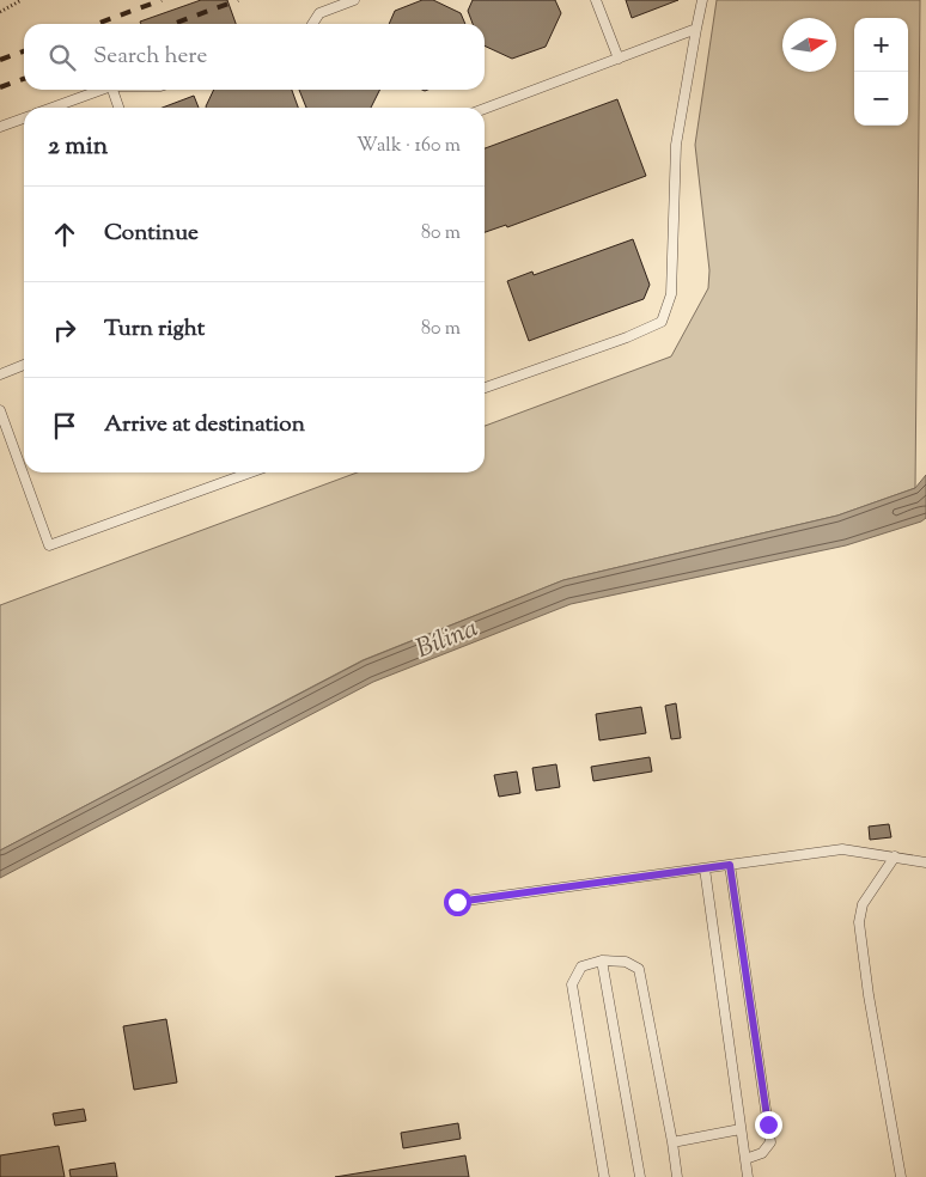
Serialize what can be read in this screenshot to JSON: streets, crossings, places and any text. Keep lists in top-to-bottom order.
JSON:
{
  "water": ["Bílina"],
  "north": "right",
  "page": {
    "map_buttons": ["+", "−"],
    "search": "Search here",
    "heading": ["2 min", "Walk · 160 m"],
    "list": [
      ["Continue", "80 m"],
      ["Turn right", "80 m"],
      "Arrive at destination"
    ]
  }
}
